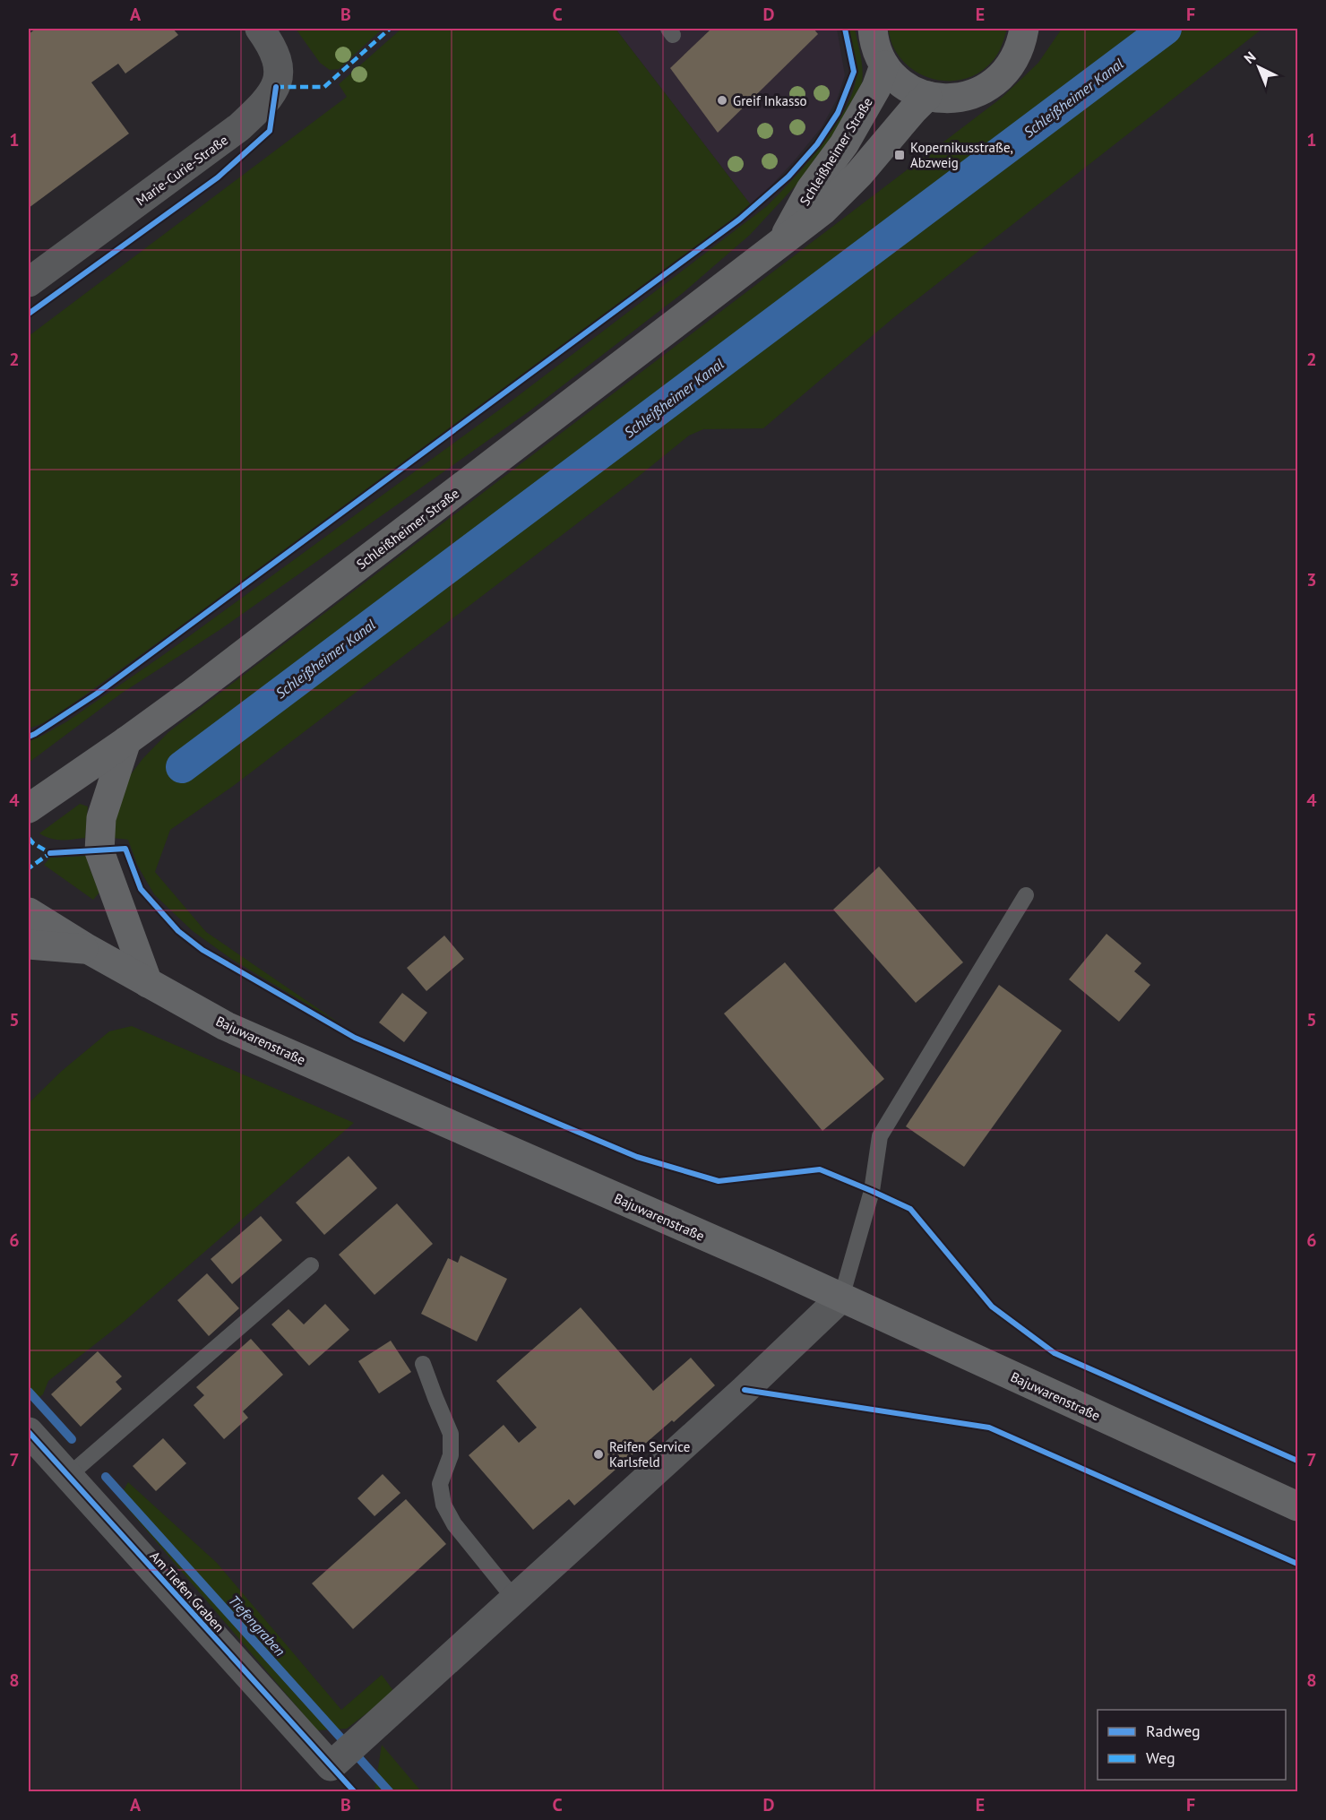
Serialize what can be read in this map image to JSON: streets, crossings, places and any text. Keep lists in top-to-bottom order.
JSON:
{
  "streets": {
    "main road": ["Schleißheimer Straße", "Bajuwarenstraße"],
    "street": ["Marie-Curie-Straße", "Am Tiefen Graben"]
  },
  "crossings": [
    ["Bajuwarenstraße", "Am Tiefen Graben"]
  ],
  "water": ["Schleißheimer Kanal", "Tiefengraben"],
  "places": {
    "other": ["Greif Inkasso", "Reifen Service Karlsfeld"],
    "transit": ["Kopernikusstraße, Abzweig"]
  },
  "legend": ["Radweg", "Weg"],
  "north": "top left",
  "grid": {
    "columns": [
      "A",
      "B",
      "C",
      "D",
      "E",
      "F"
    ],
    "rows": [
      "1",
      "2",
      "3",
      "4",
      "5",
      "6",
      "7",
      "8"
    ]
  }
}
